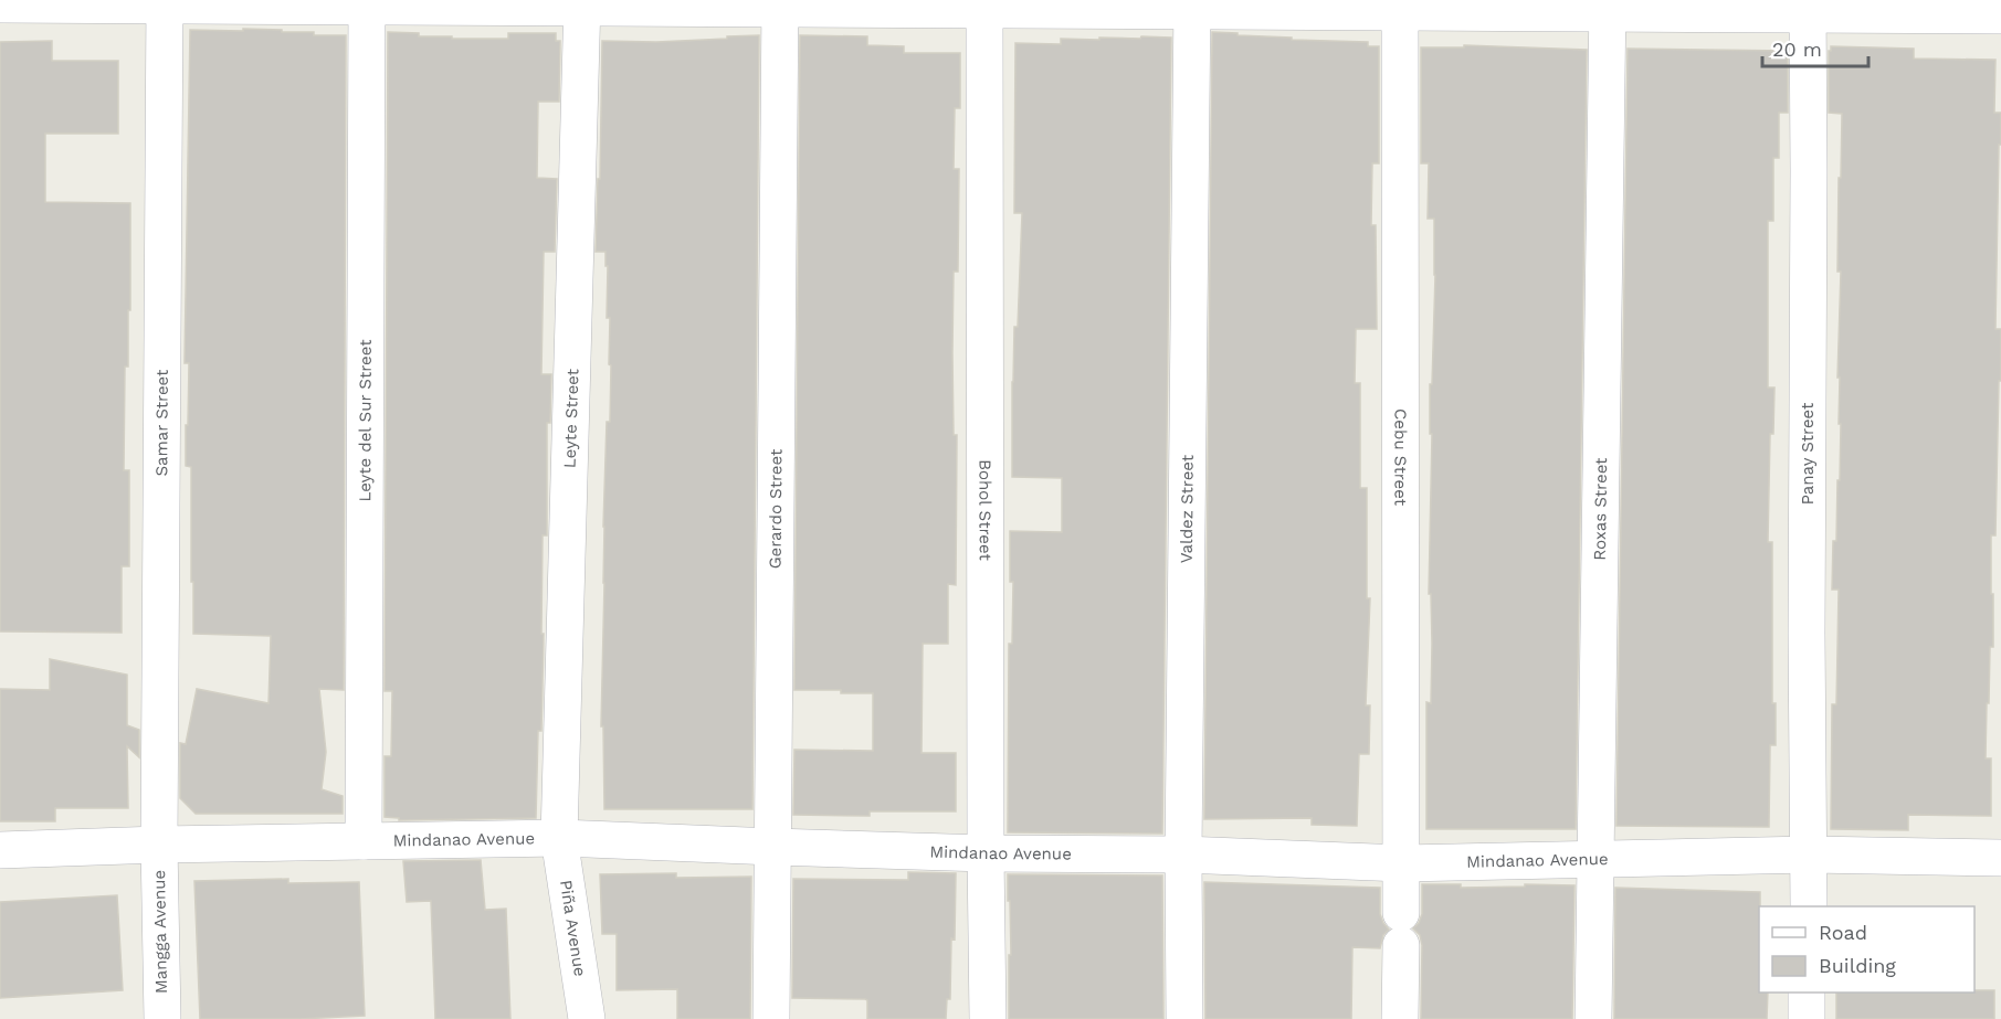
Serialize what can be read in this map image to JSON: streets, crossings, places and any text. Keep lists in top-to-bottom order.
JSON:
{
  "streets": {
    "street": [
      "Leyte Street",
      "Leyte del Sur Street",
      "Samar Street",
      "Panay Street",
      "Cebu Street",
      "Valdez Street",
      "Gerardo Street",
      "Bohol Street",
      "Roxas Street",
      "Mindanao Avenue",
      "Piña Avenue",
      "Mangga Avenue"
    ]
  },
  "crossings": [
    ["Leyte Street", "Mindanao Avenue"],
    ["Leyte Street", "Piña Avenue"],
    ["Leyte del Sur Street", "Mindanao Avenue"],
    ["Samar Street", "Mindanao Avenue"],
    ["Samar Street", "Mangga Avenue"],
    ["Panay Street", "Mindanao Avenue"],
    ["Cebu Street", "Mindanao Avenue"],
    ["Valdez Street", "Mindanao Avenue"],
    ["Gerardo Street", "Mindanao Avenue"],
    ["Bohol Street", "Mindanao Avenue"],
    ["Roxas Street", "Mindanao Avenue"],
    ["Mindanao Avenue", "Piña Avenue"],
    ["Mindanao Avenue", "Mangga Avenue"]
  ],
  "legend": ["Road", "Building"],
  "scale_bar": "20 m"
}
